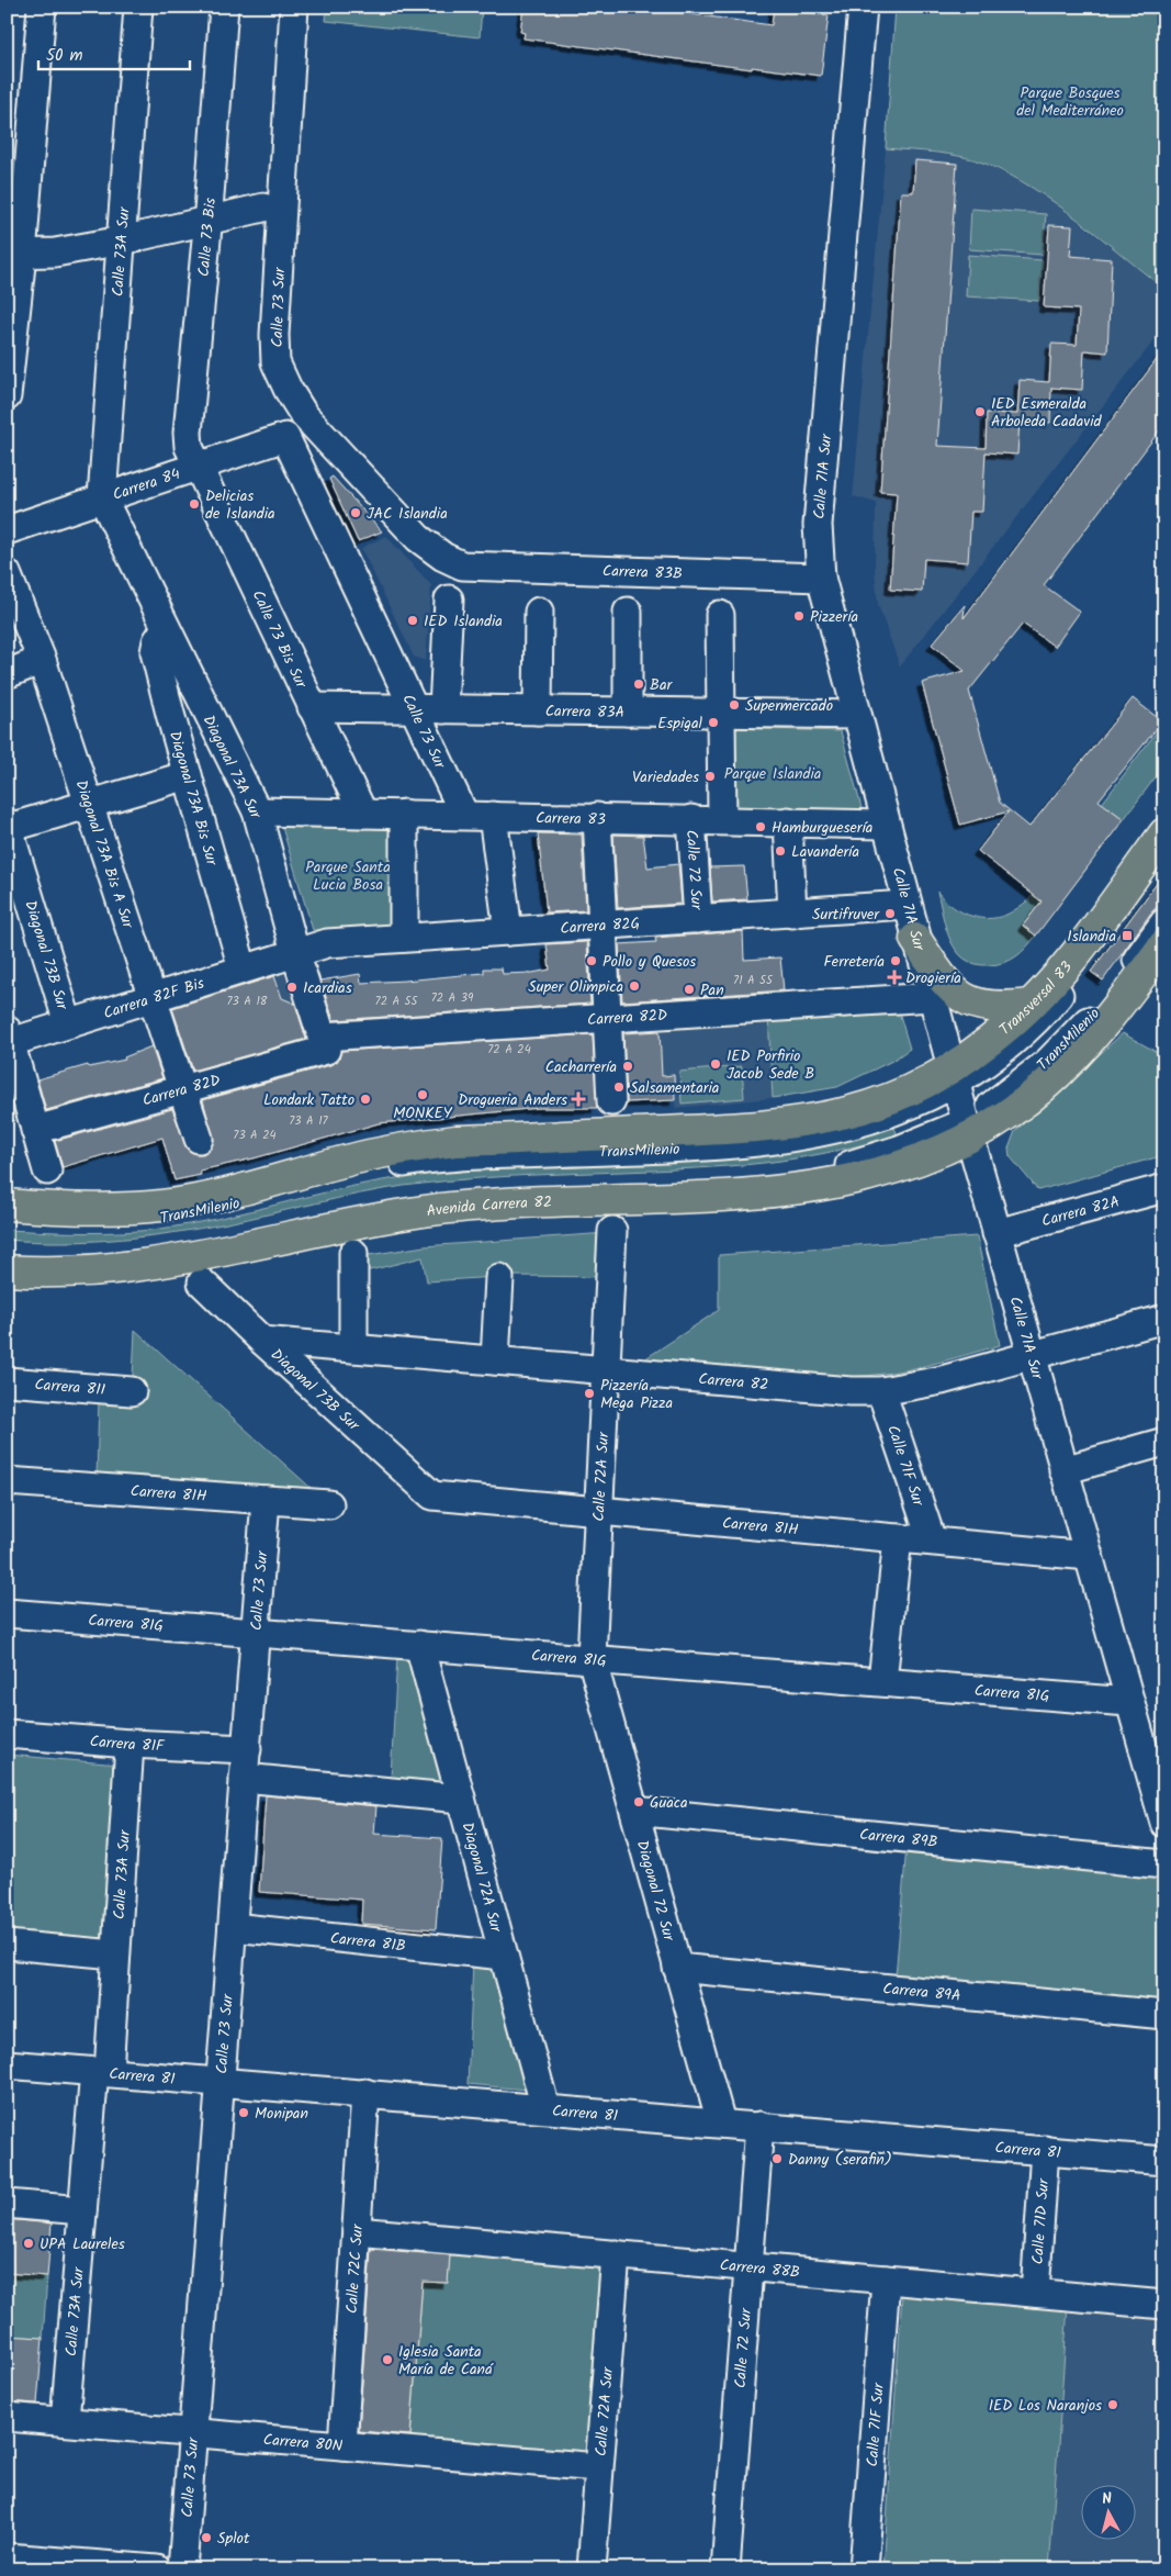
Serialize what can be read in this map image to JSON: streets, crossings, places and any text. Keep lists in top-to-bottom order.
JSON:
{
  "streets": {
    "main road": ["Transversal 83", "Avenida Carrera 82"],
    "street": [
      "Calle 73 Bis",
      "Calle 73A Sur",
      "Calle 73 Sur",
      "Calle 71A Sur",
      "Carrera 84",
      "Carrera 83B",
      "Calle 73 Bis Sur",
      "Carrera 83A",
      "Diagonal 73A Sur",
      "Diagonal 73A Bis Sur",
      "Carrera 83",
      "Diagonal 73A Bis A Sur",
      "Calle 72 Sur",
      "Carrera 82G",
      "Diagonal 73B Sur",
      "Carrera 82F Bis",
      "Carrera 82D",
      "TransMilenio",
      "Carrera 82A",
      "Carrera 82",
      "Carrera 81I",
      "Calle 71F Sur",
      "Calle 72A Sur",
      "Carrera 81H",
      "Carrera 81G",
      "Carrera 81F",
      "Carrera 89B",
      "Diagonal 72A Sur",
      "Diagonal 72 Sur",
      "Carrera 81B",
      "Carrera 89A",
      "Carrera 81",
      "Calle 71D Sur",
      "Carrera 88B",
      "Calle 72C Sur",
      "Carrera 80N"
    ]
  },
  "crossings": [
    ["Calle 73 Bis", "Carrera 84"],
    ["Calle 73 Bis", "Calle 73 Bis Sur"],
    ["Calle 73A Sur", "Carrera 84"],
    ["Calle 73A Sur", "Diagonal 73A Sur"],
    ["Calle 73A Sur", "Carrera 81F"],
    ["Calle 73A Sur", "Carrera 81"],
    ["Calle 73A Sur", "Carrera 80N"],
    ["Calle 73 Sur", "Carrera 84"],
    ["Calle 73 Sur", "Carrera 83B"],
    ["Calle 73 Sur", "Carrera 83A"],
    ["Calle 73 Sur", "Carrera 83"],
    ["Calle 73 Sur", "Carrera 81H"],
    ["Calle 73 Sur", "Carrera 81G"],
    ["Calle 73 Sur", "Carrera 81F"],
    ["Calle 73 Sur", "Carrera 81B"],
    ["Calle 73 Sur", "Carrera 81"],
    ["Calle 73 Sur", "Carrera 80N"],
    ["Calle 71A Sur", "Carrera 83B"],
    ["Calle 71A Sur", "Carrera 83A"],
    ["Calle 71A Sur", "Carrera 83"],
    ["Calle 71A Sur", "Carrera 82G"],
    ["Calle 71A Sur", "Transversal 83"],
    ["Calle 71A Sur", "Carrera 82D"],
    ["Calle 71A Sur", "TransMilenio"],
    ["Calle 71A Sur", "Avenida Carrera 82"],
    ["Calle 71A Sur", "Carrera 82A"],
    ["Calle 71A Sur", "Carrera 82"],
    ["Calle 71A Sur", "Carrera 81H"],
    ["Calle 71A Sur", "Carrera 81G"],
    ["Carrera 84", "Calle 73 Bis Sur"],
    ["Carrera 84", "Diagonal 73A Sur"],
    ["Calle 73 Bis Sur", "Carrera 83A"],
    ["Calle 73 Bis Sur", "Carrera 83"],
    ["Diagonal 73A Sur", "Diagonal 73A Bis Sur"],
    ["Diagonal 73A Sur", "Carrera 83"],
    ["Diagonal 73A Sur", "Carrera 82G"],
    ["Diagonal 73A Sur", "Carrera 82F Bis"],
    ["Diagonal 73A Sur", "Carrera 82D"],
    ["Diagonal 73A Bis Sur", "Carrera 82F Bis"],
    ["Carrera 83", "Calle 72 Sur"],
    ["Diagonal 73A Bis A Sur", "Carrera 82F Bis"],
    ["Diagonal 73A Bis A Sur", "Carrera 82D"],
    ["Calle 72 Sur", "Carrera 82G"],
    ["Calle 72 Sur", "Carrera 81"],
    ["Calle 72 Sur", "Carrera 88B"],
    ["Carrera 82G", "Carrera 82F Bis"],
    ["Diagonal 73B Sur", "Carrera 82F Bis"],
    ["Diagonal 73B Sur", "Carrera 82"],
    ["Diagonal 73B Sur", "Carrera 81H"],
    ["Transversal 83", "TransMilenio"],
    ["TransMilenio", "Avenida Carrera 82"],
    ["Carrera 82", "Calle 71F Sur"],
    ["Carrera 82", "Calle 72A Sur"],
    ["Calle 71F Sur", "Carrera 81H"],
    ["Calle 71F Sur", "Carrera 88B"],
    ["Calle 72A Sur", "Carrera 81H"],
    ["Calle 72A Sur", "Carrera 81G"],
    ["Calle 72A Sur", "Diagonal 72 Sur"],
    ["Calle 72A Sur", "Carrera 88B"],
    ["Calle 72A Sur", "Carrera 80N"],
    ["Carrera 81G", "Diagonal 72A Sur"],
    ["Carrera 81G", "Diagonal 72 Sur"],
    ["Carrera 89B", "Diagonal 72 Sur"],
    ["Diagonal 72A Sur", "Carrera 81B"],
    ["Diagonal 72A Sur", "Carrera 81"],
    ["Diagonal 72 Sur", "Carrera 89A"],
    ["Diagonal 72 Sur", "Carrera 81"],
    ["Carrera 81", "Calle 71D Sur"],
    ["Carrera 81", "Calle 72C Sur"],
    ["Calle 71D Sur", "Carrera 88B"],
    ["Carrera 88B", "Calle 72C Sur"],
    ["Calle 72C Sur", "Carrera 80N"]
  ],
  "parks": ["Parque Bosques del Mediterráneo", "Parque Islandia", "Parque Santa Lucia Bosa"],
  "places": {
    "other": [
      "IED Esmeralda Arboleda Cadavid",
      "Delicias de Islandia",
      "JAC Islandia",
      "Pizzería",
      "IED Islandia",
      "Bar",
      "Supermercado",
      "Espigal",
      "Variedades",
      "Hamburguesería",
      "Lavandería",
      "Surtifruver",
      "Pollo y Quesos",
      "Ferretería",
      "Super Olimpica",
      "Icardias",
      "Pan",
      "IED Porfirio Jacob Sede B",
      "Cacharrería",
      "Salsamentaria",
      "MONKEY",
      "Londark Tatto",
      "Pizzería Mega Pizza",
      "Guaca",
      "Monipan",
      "Danny (serafin)",
      "UPA Laureles",
      "Iglesia Santa María de Caná",
      "IED Los Naranjos",
      "Splot"
    ],
    "transit": ["Islandia"],
    "health": ["Drogiería", "Drogueria Anders"]
  },
  "house_numbers": [
    "71 A 55",
    "72 A 39",
    "73 A 18",
    "72 A 55",
    "72 A 24",
    "73 A 17",
    "73 A 24"
  ],
  "scale_bar": "50 m",
  "north": "top"
}
